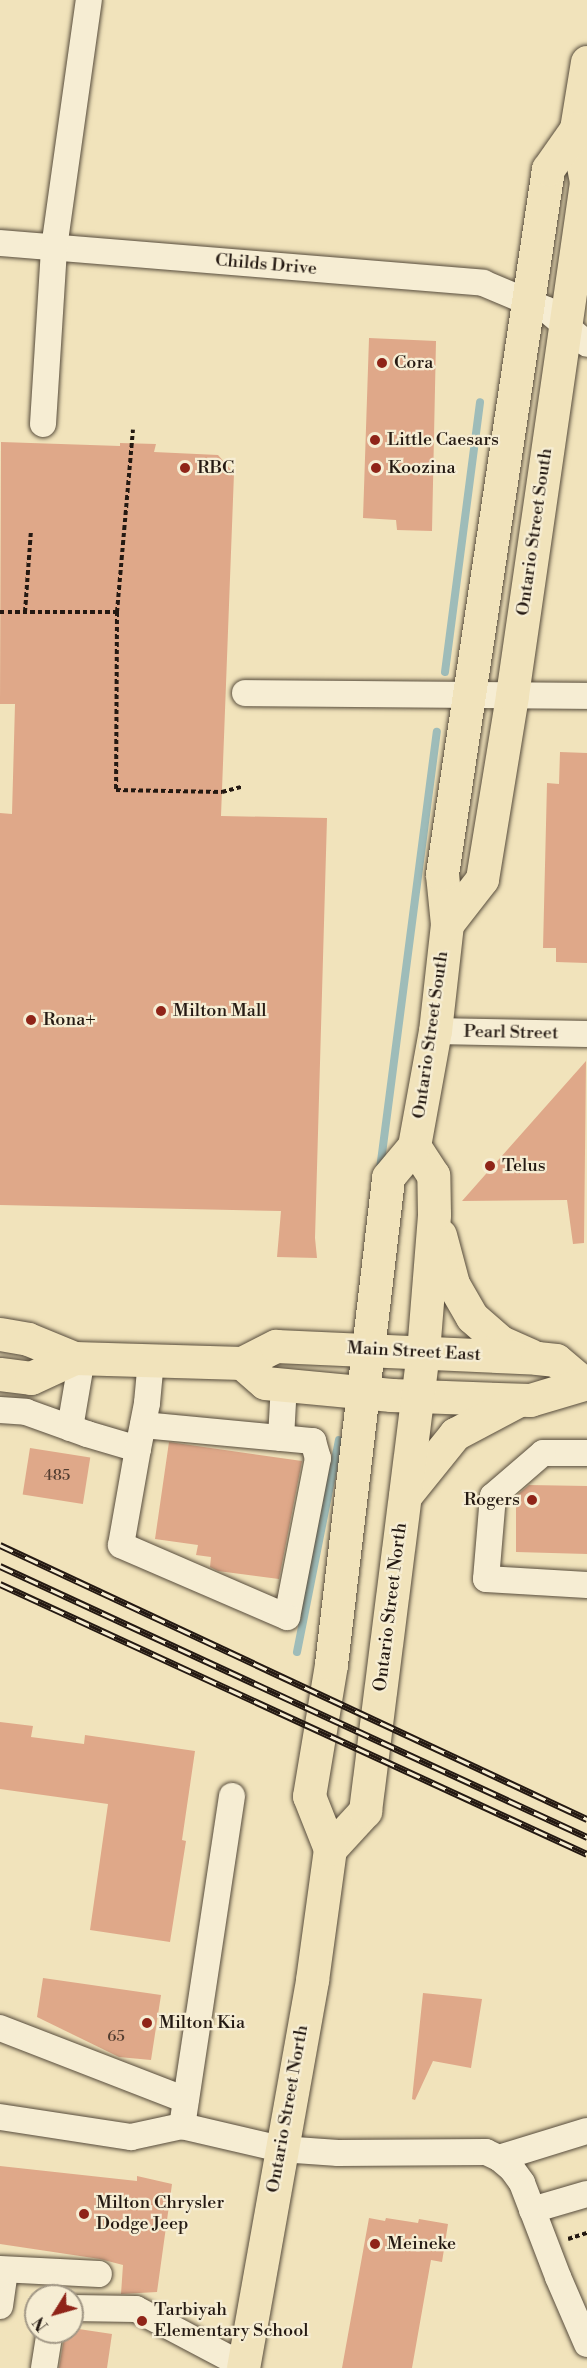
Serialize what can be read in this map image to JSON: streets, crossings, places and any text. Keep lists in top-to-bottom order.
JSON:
{
  "streets": {
    "main road": ["Ontario Street South", "Main Street East", "Ontario Street North"],
    "street": ["Childs Drive", "Pearl Street"]
  },
  "crossings": [
    ["Childs Drive", "Ontario Street South"],
    ["Ontario Street South", "Pearl Street"],
    ["Ontario Street South", "Main Street East"],
    ["Ontario Street South", "Ontario Street North"],
    ["Main Street East", "Ontario Street North"]
  ],
  "places": [
    "Cora",
    "Little Caesars",
    "RBC",
    "Koozina",
    "Milton Mall",
    "Rona+",
    "Telus",
    "Rogers",
    "Milton Kia",
    "Milton Chrysler Dodge Jeep",
    "Meineke",
    "Tarbiyah Elementary School"
  ],
  "house_numbers": ["485", "65"],
  "north": "bottom left"
}
